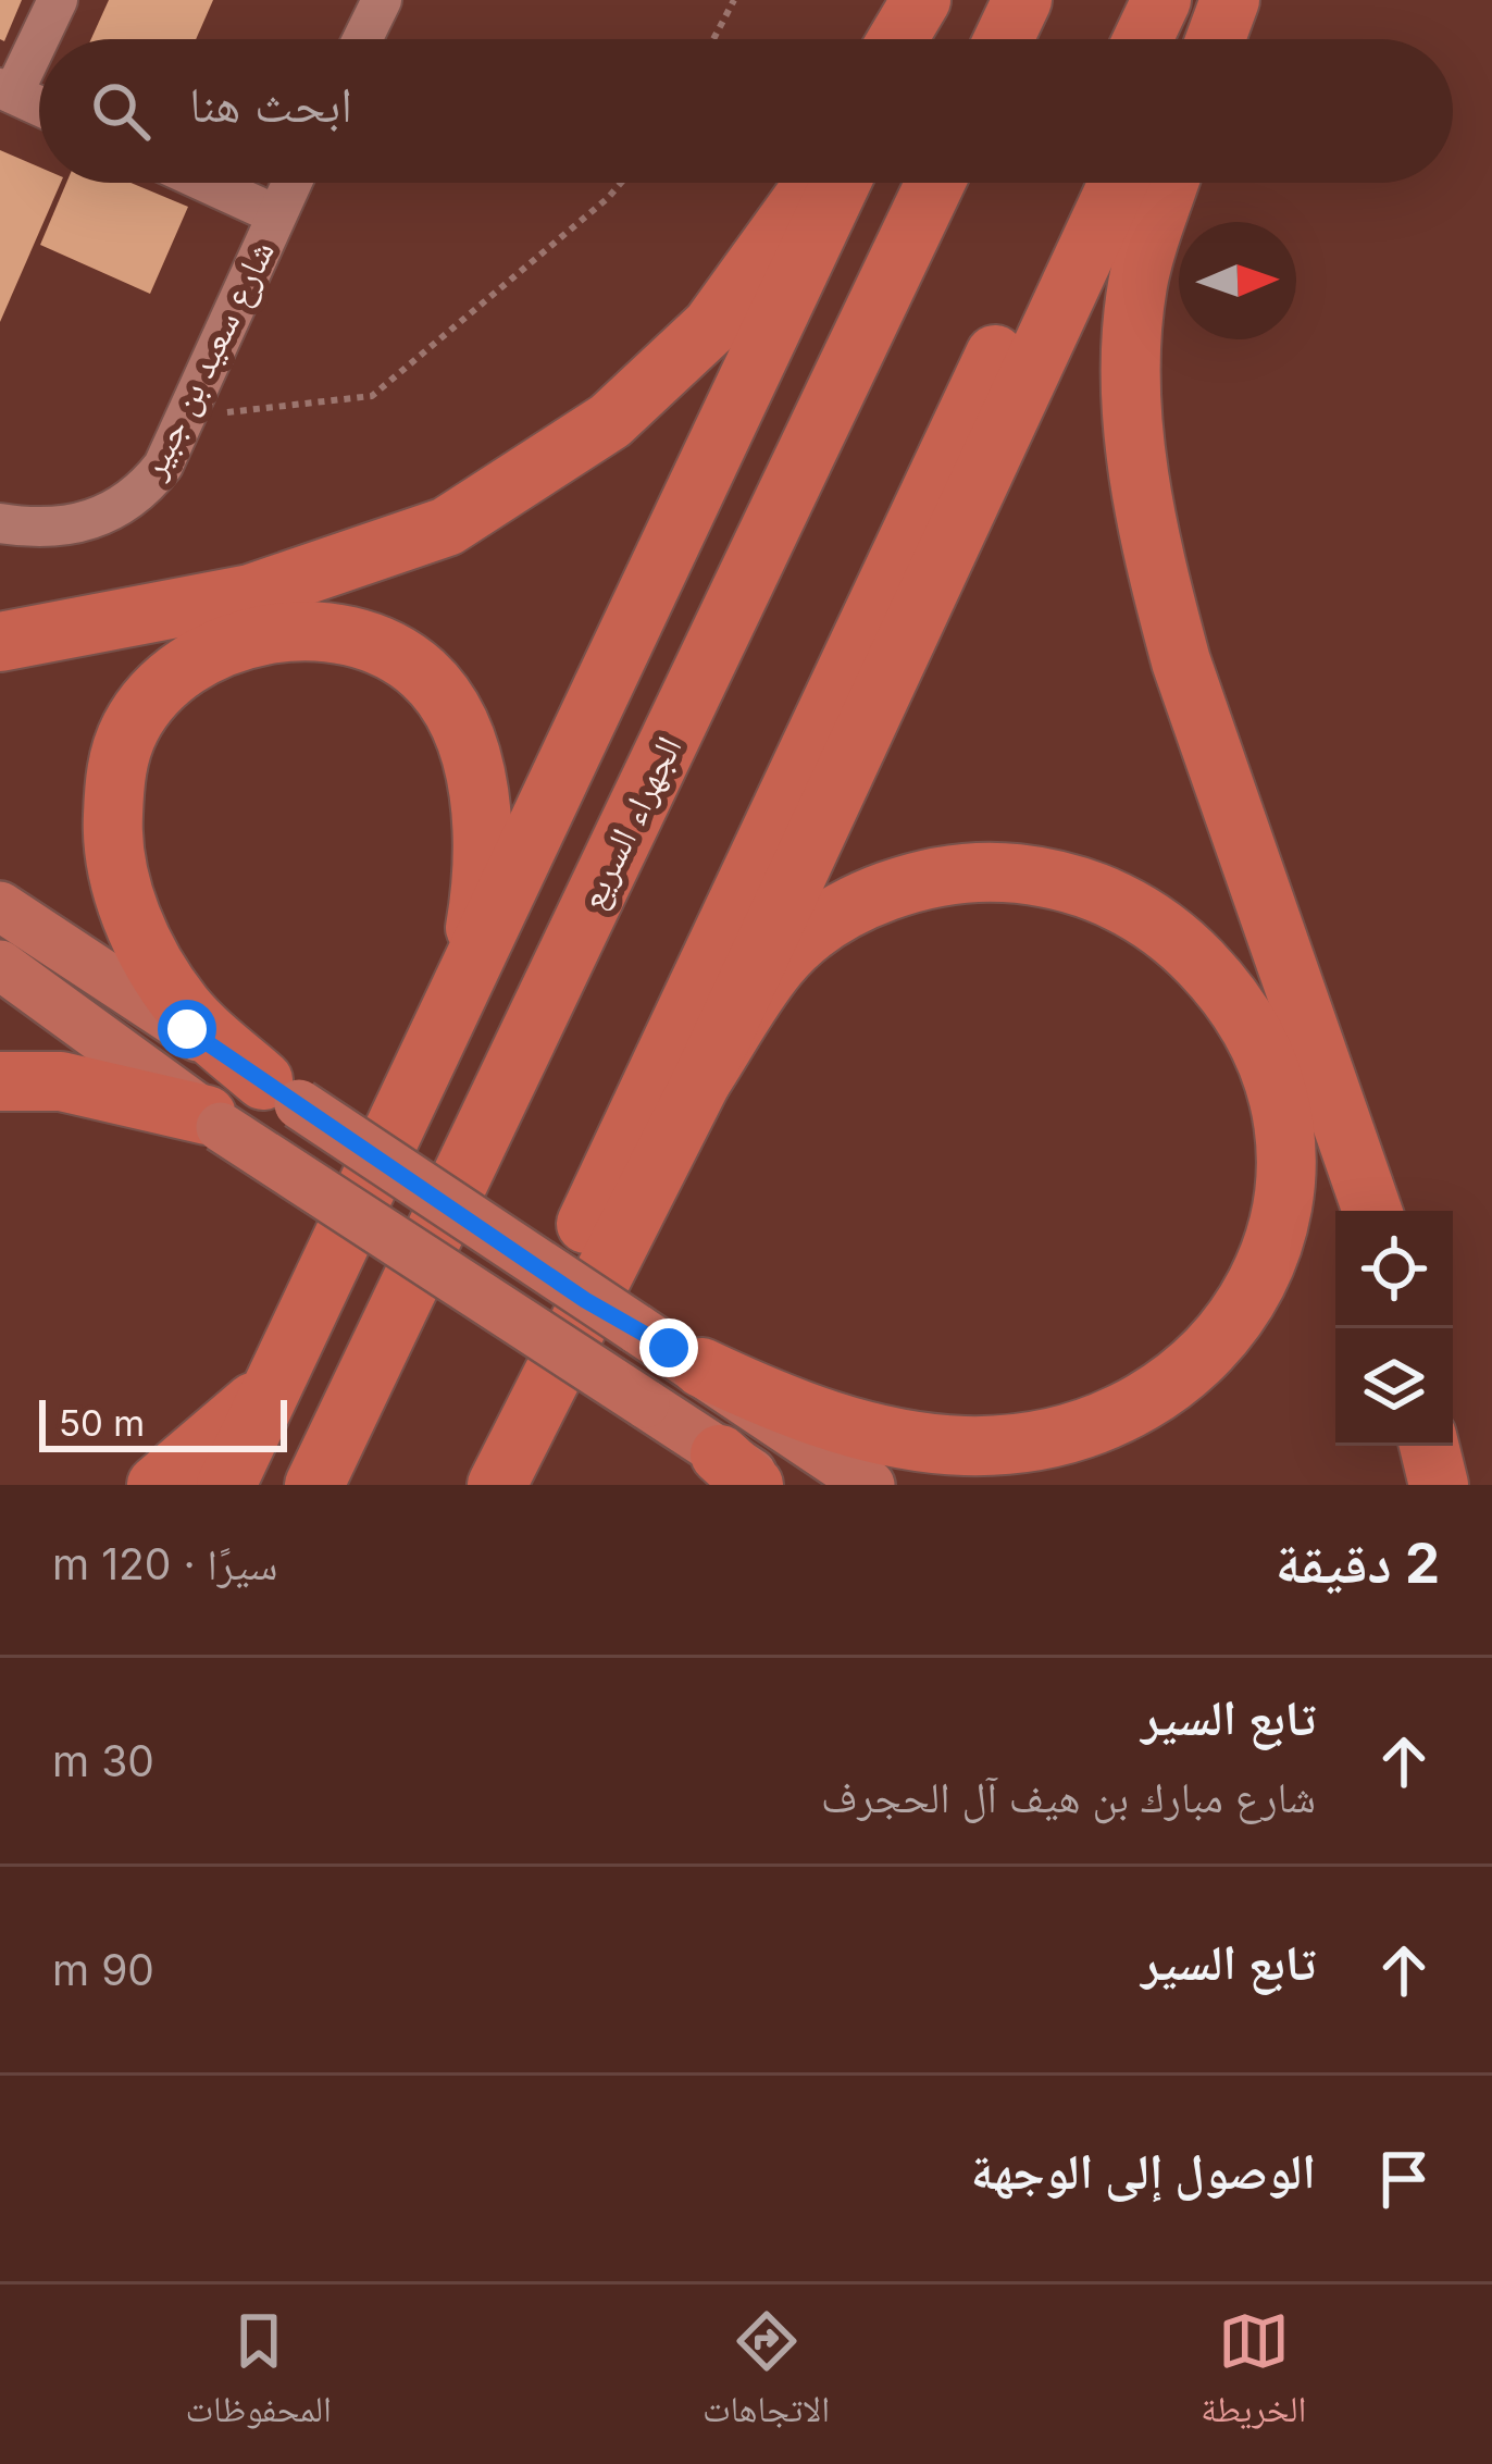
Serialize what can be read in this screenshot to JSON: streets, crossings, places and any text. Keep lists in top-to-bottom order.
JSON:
{
  "streets": {
    "highway": ["الجهراء السريع"],
    "street": ["شارع سعيد بن جبير"]
  },
  "scale_bar": "50 m",
  "north": "right",
  "page": {
    "search": "ابحث هنا",
    "scale": "50 m",
    "heading": ["2 دقيقة", "سيرًا · 120 m"],
    "list": [
      ["تابع السير", "شارع مبارك بن هيف آل الحجرف", "30 m"],
      ["تابع السير", "90 m"],
      "الوصول إلى الوجهة"
    ],
    "nav": ["الخريطة", "الاتجاهات", "المحفوظات"]
  }
}
